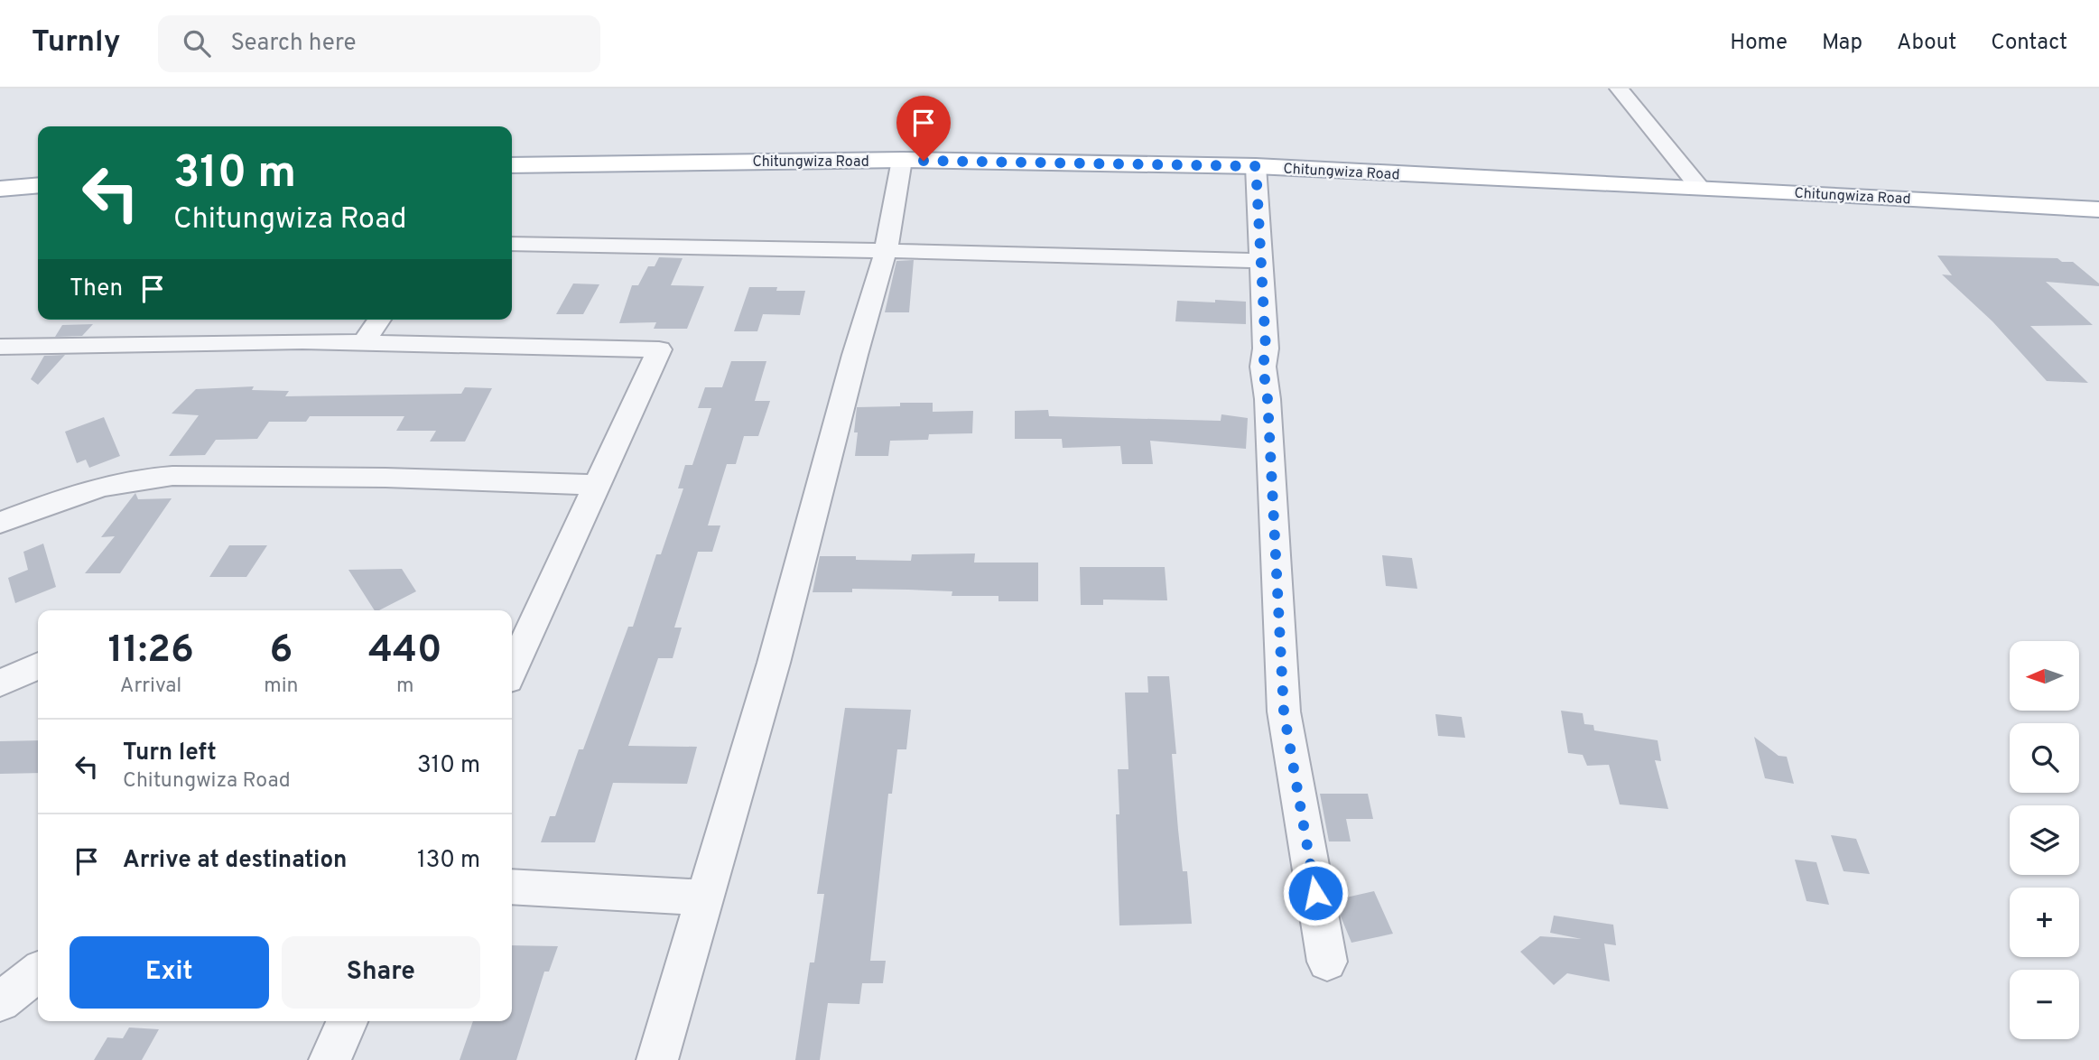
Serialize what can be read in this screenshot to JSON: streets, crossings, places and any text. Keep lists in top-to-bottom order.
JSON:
{
  "streets": {
    "main road": ["Chitungwiza Road"]
  },
  "north": "left",
  "page": {
    "header": "Turnly",
    "search": "Search here",
    "nav": [
      "Home",
      "Map",
      "About",
      "Contact"
    ],
    "turn": ["310 m", "Chitungwiza Road"],
    "then": "Then",
    "eta": [
      "11:26",
      "Arrival",
      "6",
      "min",
      "440",
      "m"
    ],
    "map_buttons": ["+", "−"],
    "list": [
      {
        "name": "Turn left",
        "note": "Chitungwiza Road",
        "value": "310 m"
      },
      {
        "name": "Arrive at destination",
        "value": "130 m"
      }
    ],
    "buttons": ["Exit", "Share"]
  }
}
